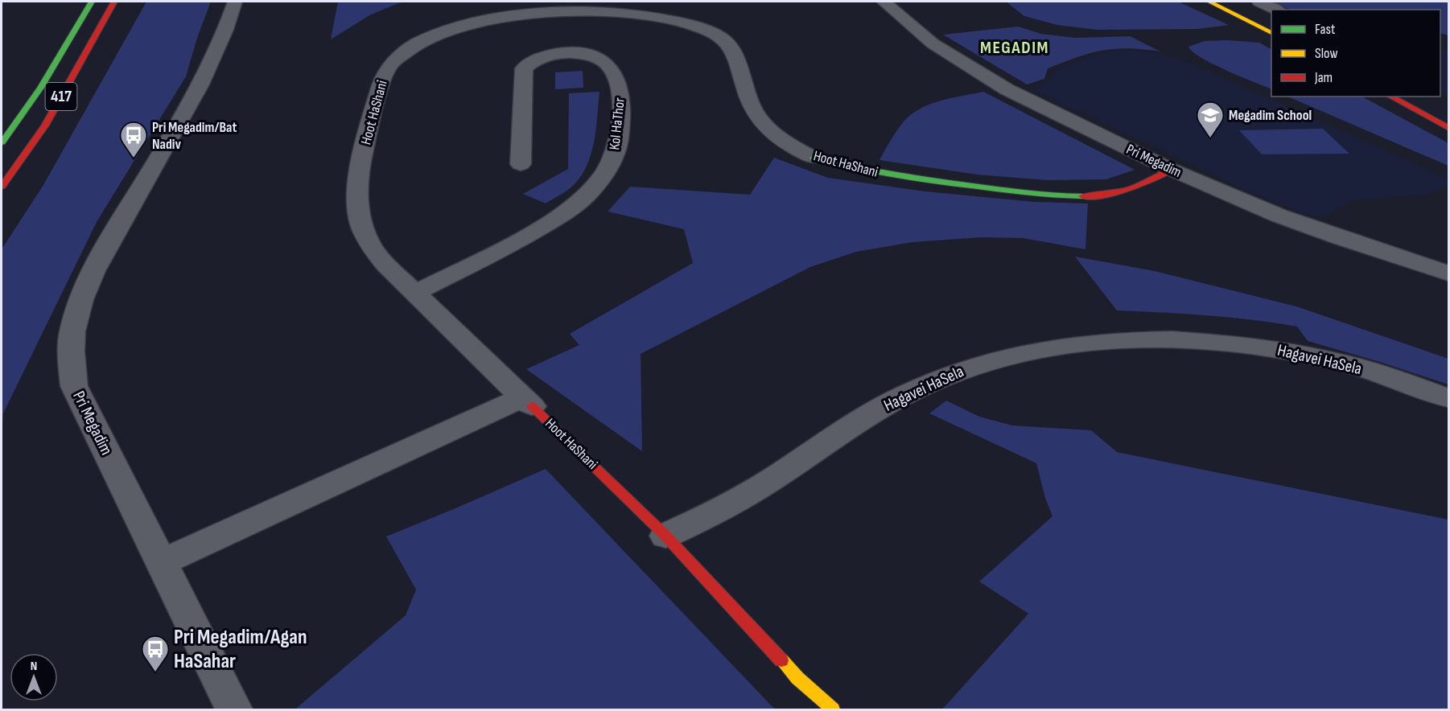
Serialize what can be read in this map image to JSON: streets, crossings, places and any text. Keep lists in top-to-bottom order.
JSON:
{
  "streets": {
    "main road": ["417", "Hoot HaShani"],
    "street": ["Kol HaThor", "Pri Megadim", "Hagavei HaSela"]
  },
  "crossings": [
    ["Hoot HaShani", "Kol HaThor"],
    ["Hoot HaShani", "Pri Megadim"],
    ["Hoot HaShani", "Hagavei HaSela"]
  ],
  "districts": ["MEGADIM"],
  "places": {
    "school or university": ["Megadim School"],
    "bus stop": ["Pri Megadim/Bat Nadiv", "Pri Megadim/Agan HaSahar"]
  },
  "legend": ["Fast", "Slow", "Jam"],
  "north": "top"
}
